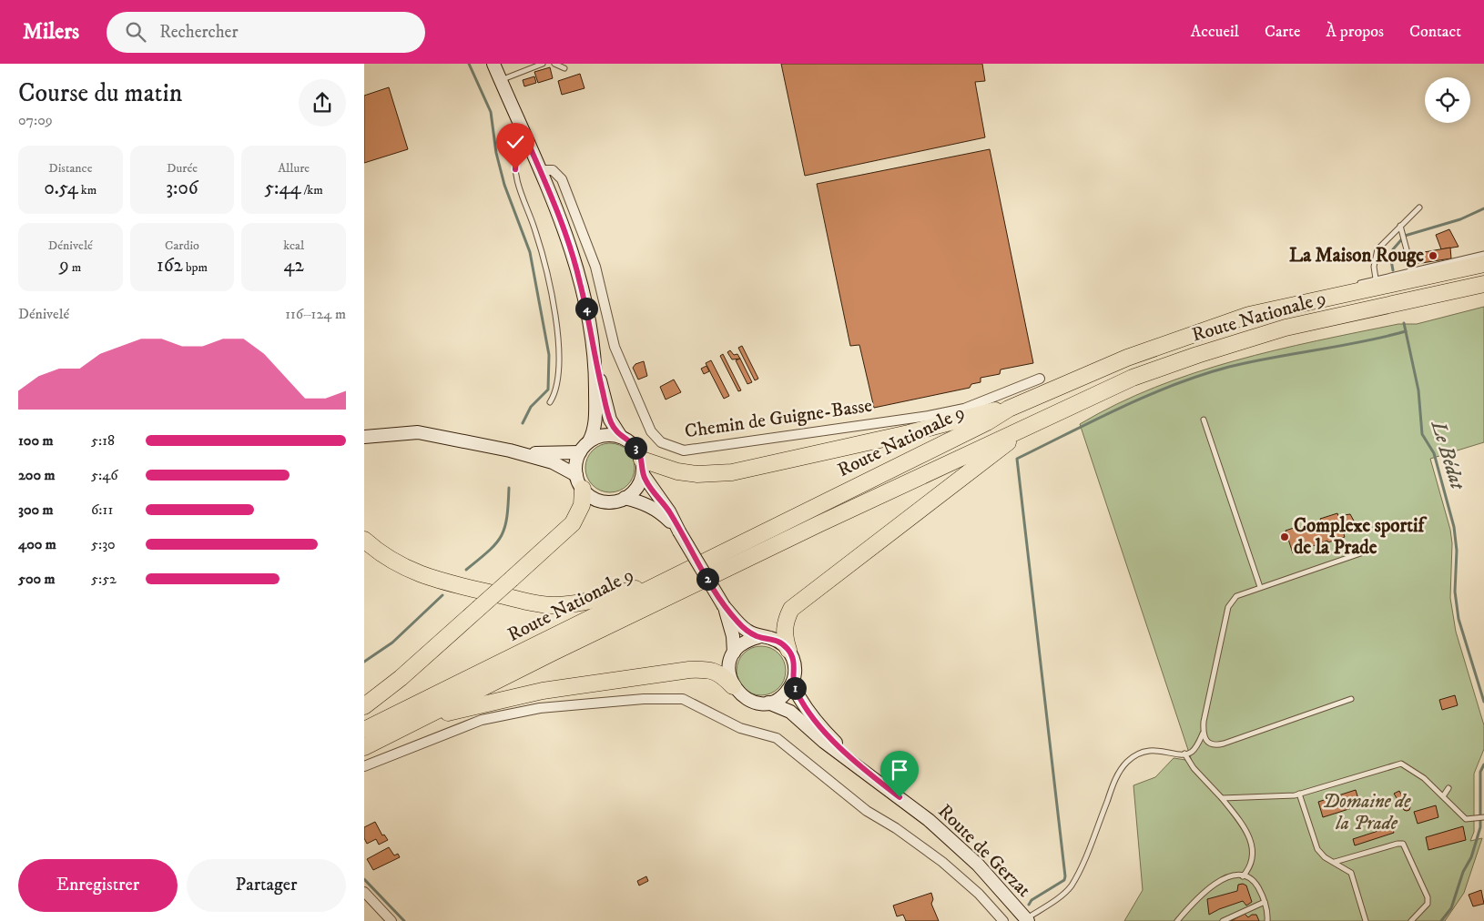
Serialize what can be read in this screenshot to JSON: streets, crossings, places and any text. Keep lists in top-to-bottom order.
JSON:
{
  "streets": {
    "highway": ["Route Nationale 9"],
    "main road": ["Route de Gerzat"],
    "street": ["Chemin de Guigne-Basse"]
  },
  "water": ["Le Bédat"],
  "parks": ["Domaine de la Prade"],
  "places": ["La Maison Rouge", "Complexe sportif de la Prade"],
  "page": {
    "header": "Milers",
    "search": "Rechercher",
    "nav": [
      "Accueil",
      "Carte",
      "À propos",
      "Contact"
    ],
    "heading": ["Course du matin", "07:09"],
    "stats": [
      ["Distance", "0.54 km"],
      ["Durée", "3:06"],
      ["Allure", "5:44 /km"],
      ["Dénivelé", "9 m"],
      ["Cardio", "162 bpm"],
      ["kcal", "42"]
    ],
    "chart": ["Dénivelé", "116–124 m"],
    "pins": [
      "4",
      "3",
      "2",
      "1"
    ],
    "list": [
      {
        "name": "100 m",
        "note": "5:18"
      },
      {
        "name": "200 m",
        "note": "5:46"
      },
      {
        "name": "300 m",
        "note": "6:11"
      },
      {
        "name": "400 m",
        "note": "5:30"
      },
      {
        "name": "500 m",
        "note": "5:52"
      }
    ],
    "buttons": ["Enregistrer", "Partager"]
  }
}
